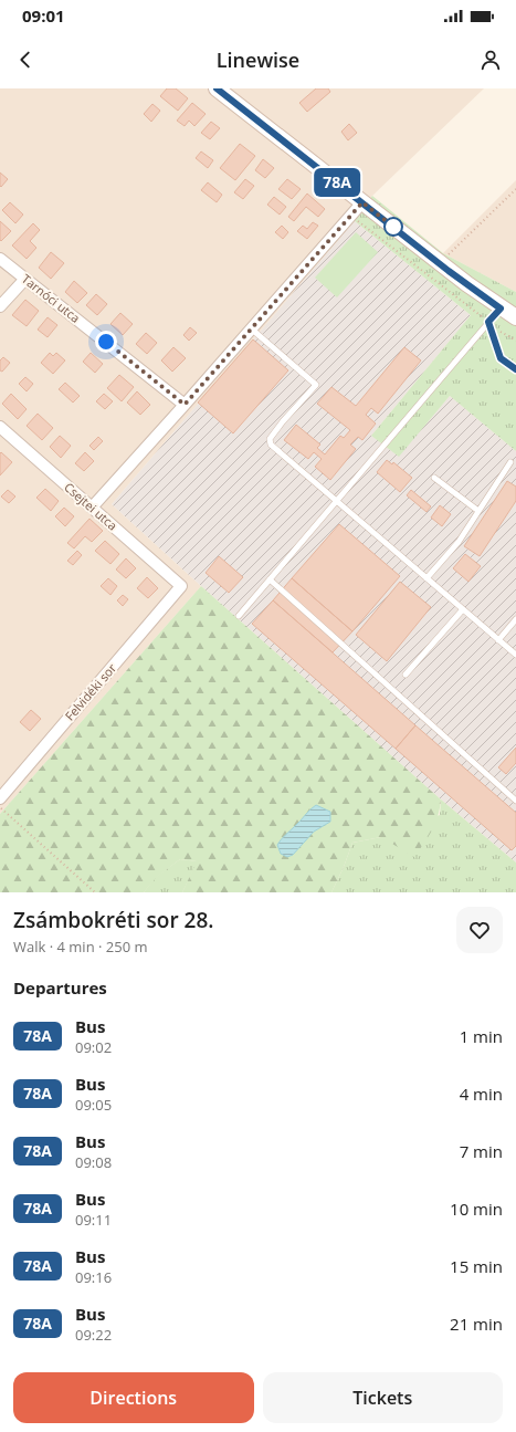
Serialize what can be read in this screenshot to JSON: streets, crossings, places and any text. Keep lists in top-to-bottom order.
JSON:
{
  "streets": {
    "street": ["Tarnóci utca", "Csejtei utca", "Felvidéki sor"]
  },
  "crossings": [
    ["Csejtei utca", "Felvidéki sor"]
  ],
  "lines": ["bus line 78A"],
  "page": {
    "status": "09:01",
    "header": "Linewise",
    "on_map": "78A",
    "heading": [
      ["Zsámbokréti sor 28.", "Walk · 4 min · 250 m"],
      "Departures"
    ],
    "list": [
      {
        "mark": "78A",
        "name": "Bus",
        "note": "09:02",
        "value": "1 min"
      },
      {
        "mark": "78A",
        "name": "Bus",
        "note": "09:05",
        "value": "4 min"
      },
      {
        "mark": "78A",
        "name": "Bus",
        "note": "09:08",
        "value": "7 min"
      },
      {
        "mark": "78A",
        "name": "Bus",
        "note": "09:11",
        "value": "10 min"
      },
      {
        "mark": "78A",
        "name": "Bus",
        "note": "09:16",
        "value": "15 min"
      },
      {
        "mark": "78A",
        "name": "Bus",
        "note": "09:22",
        "value": "21 min"
      }
    ],
    "buttons": ["Directions", "Tickets"]
  }
}
